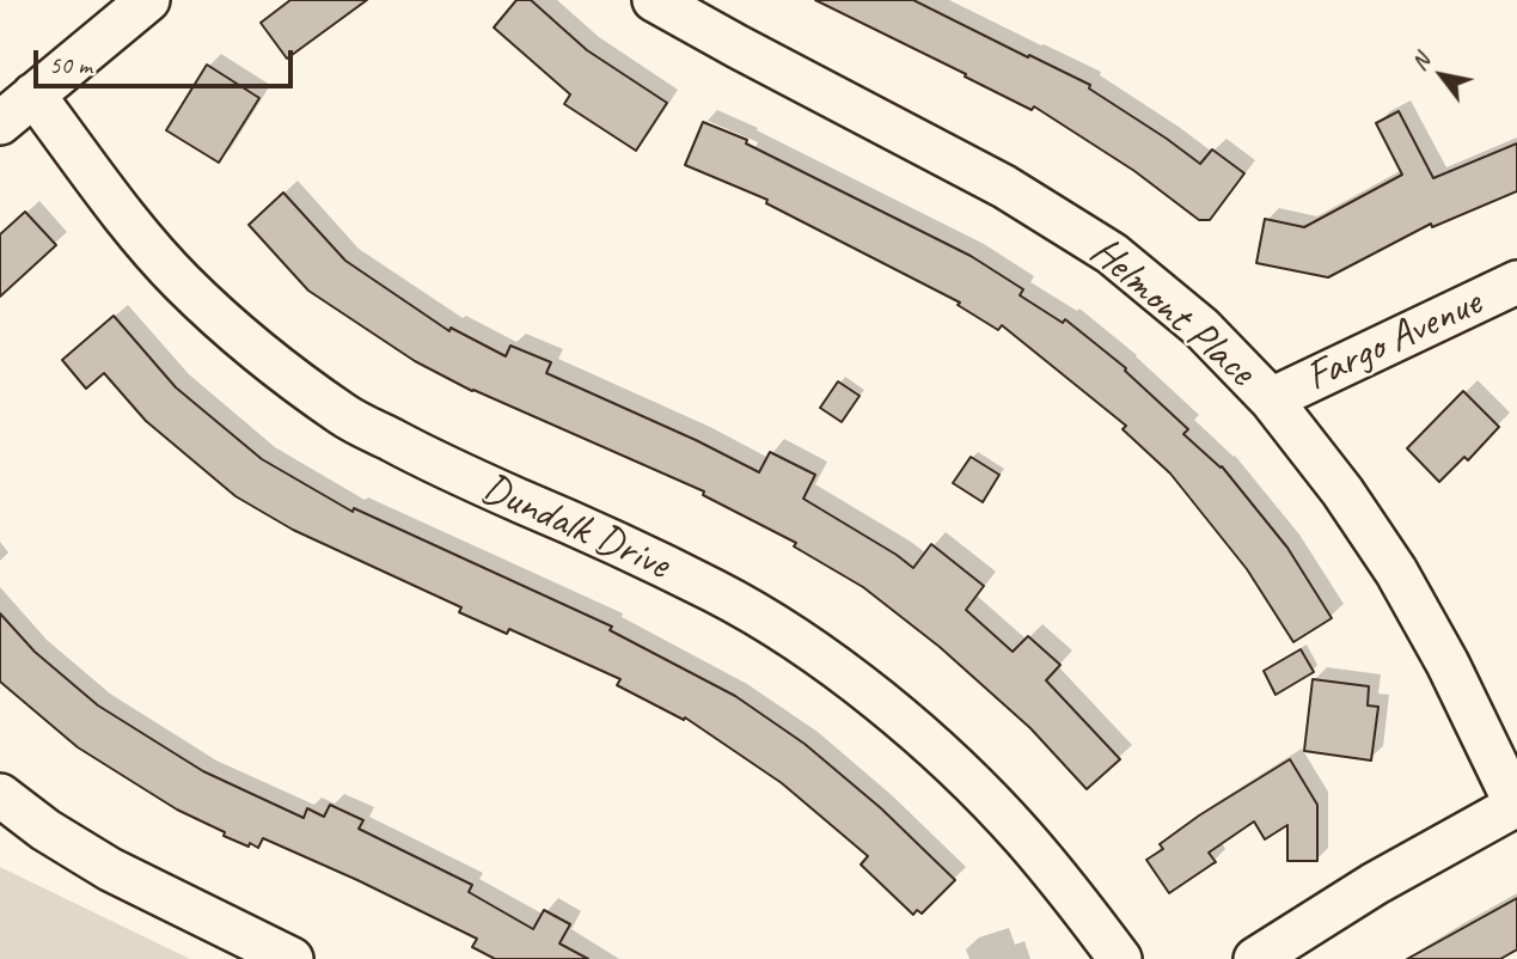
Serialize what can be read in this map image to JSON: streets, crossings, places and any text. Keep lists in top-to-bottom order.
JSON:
{
  "streets": {
    "street": ["Helmont Place", "Fargo Avenue", "Dundalk Drive"]
  },
  "crossings": [
    ["Helmont Place", "Fargo Avenue"]
  ],
  "scale_bar": "50 m",
  "north": "top left"
}
